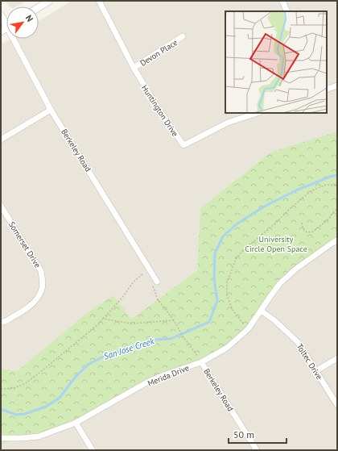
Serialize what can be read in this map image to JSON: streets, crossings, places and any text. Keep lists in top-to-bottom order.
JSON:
{
  "streets": {
    "street": [
      "Devon Place",
      "Huntington Drive",
      "Berkeley Road",
      "Somerset Drive",
      "Toltec Drive",
      "Merida Drive"
    ]
  },
  "crossings": [
    ["Devon Place", "Huntington Drive"],
    ["Berkeley Road", "Merida Drive"],
    ["Toltec Drive", "Merida Drive"]
  ],
  "water": ["San Jose Creek"],
  "parks": ["University Circle Open Space"],
  "scale_bar": "50 m",
  "north": "top right"
}
